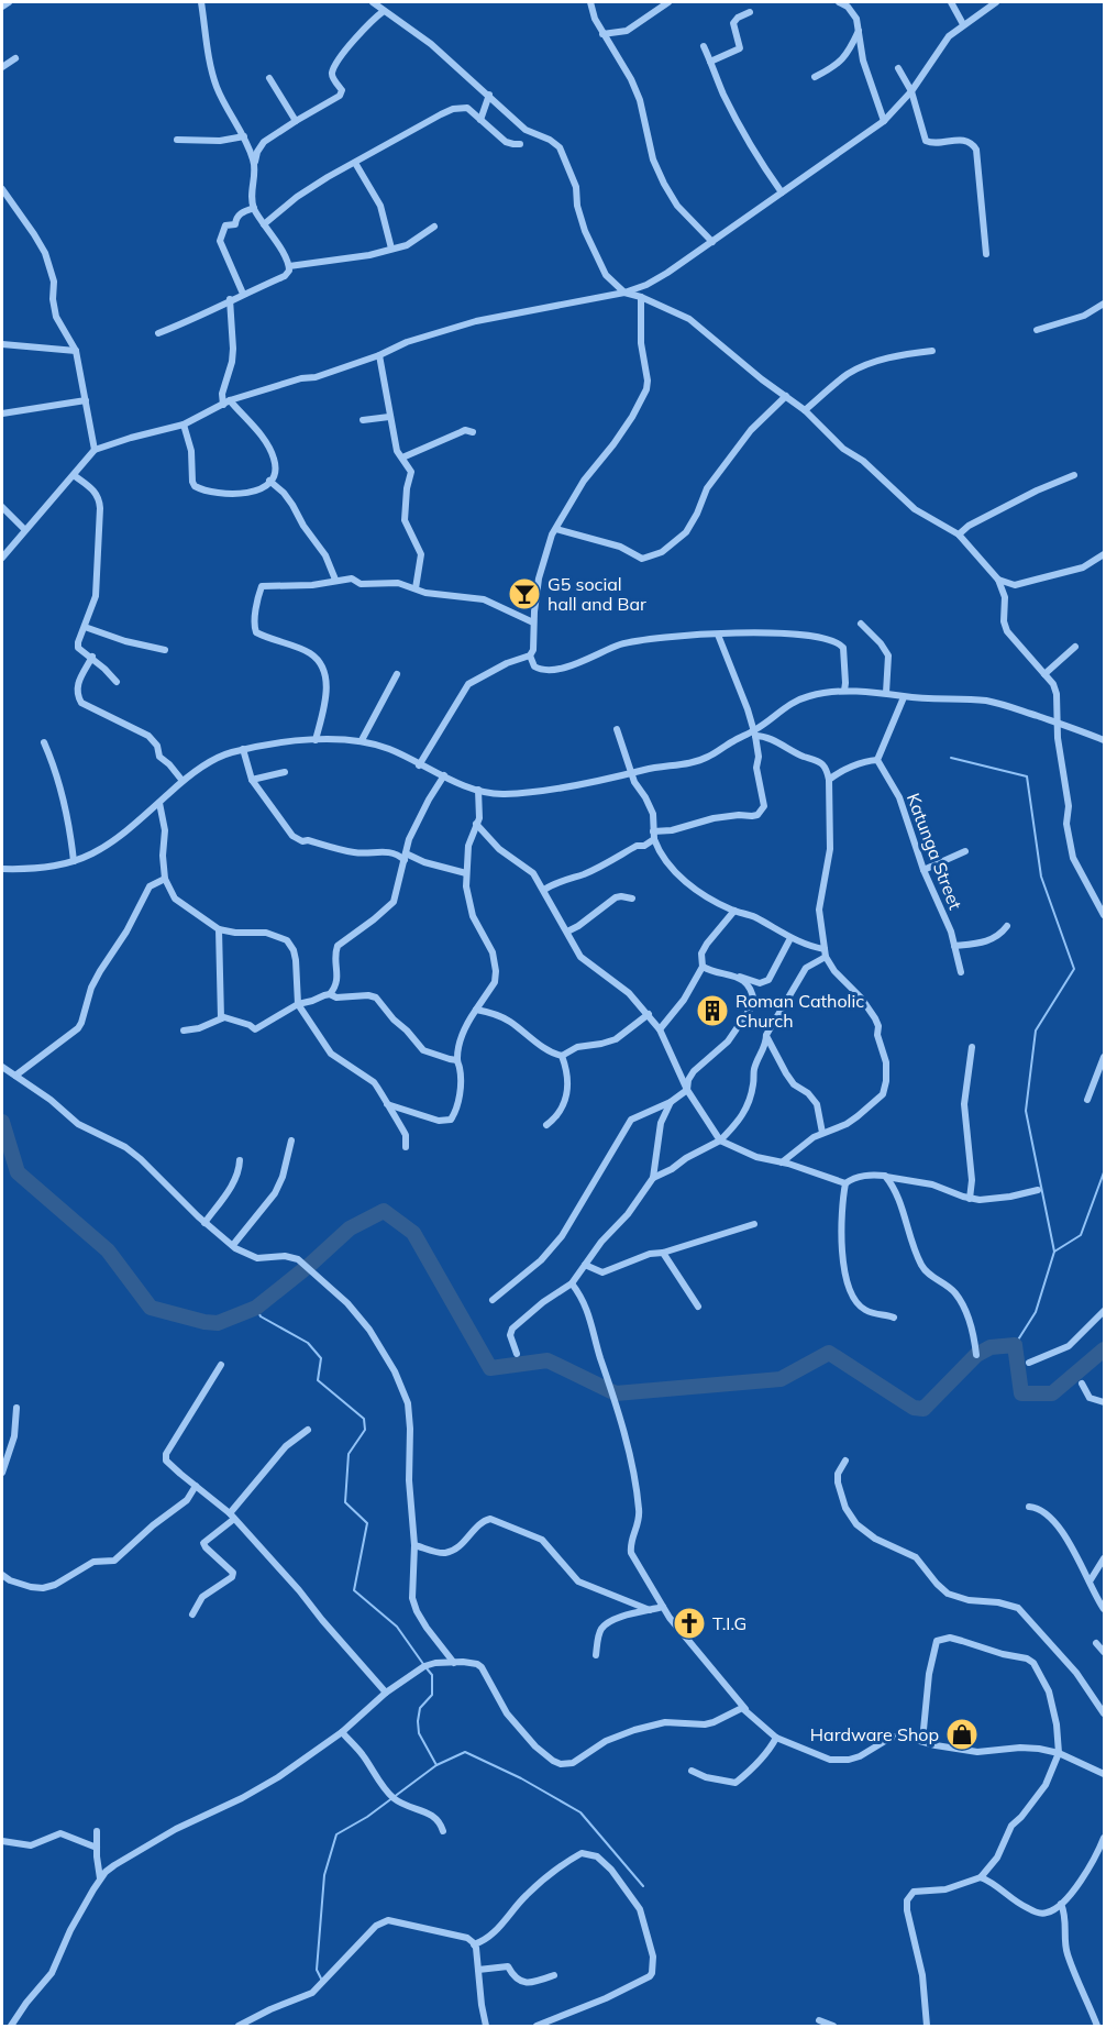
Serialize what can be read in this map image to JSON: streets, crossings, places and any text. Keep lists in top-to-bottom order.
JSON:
{
  "streets": {
    "street": ["Katunga Street"]
  },
  "places": {
    "bar": ["G5 social hall and Bar"],
    "building": ["Roman Catholic Church"],
    "church": ["T.I.G"],
    "shop": ["Hardware Shop"]
  }
}
